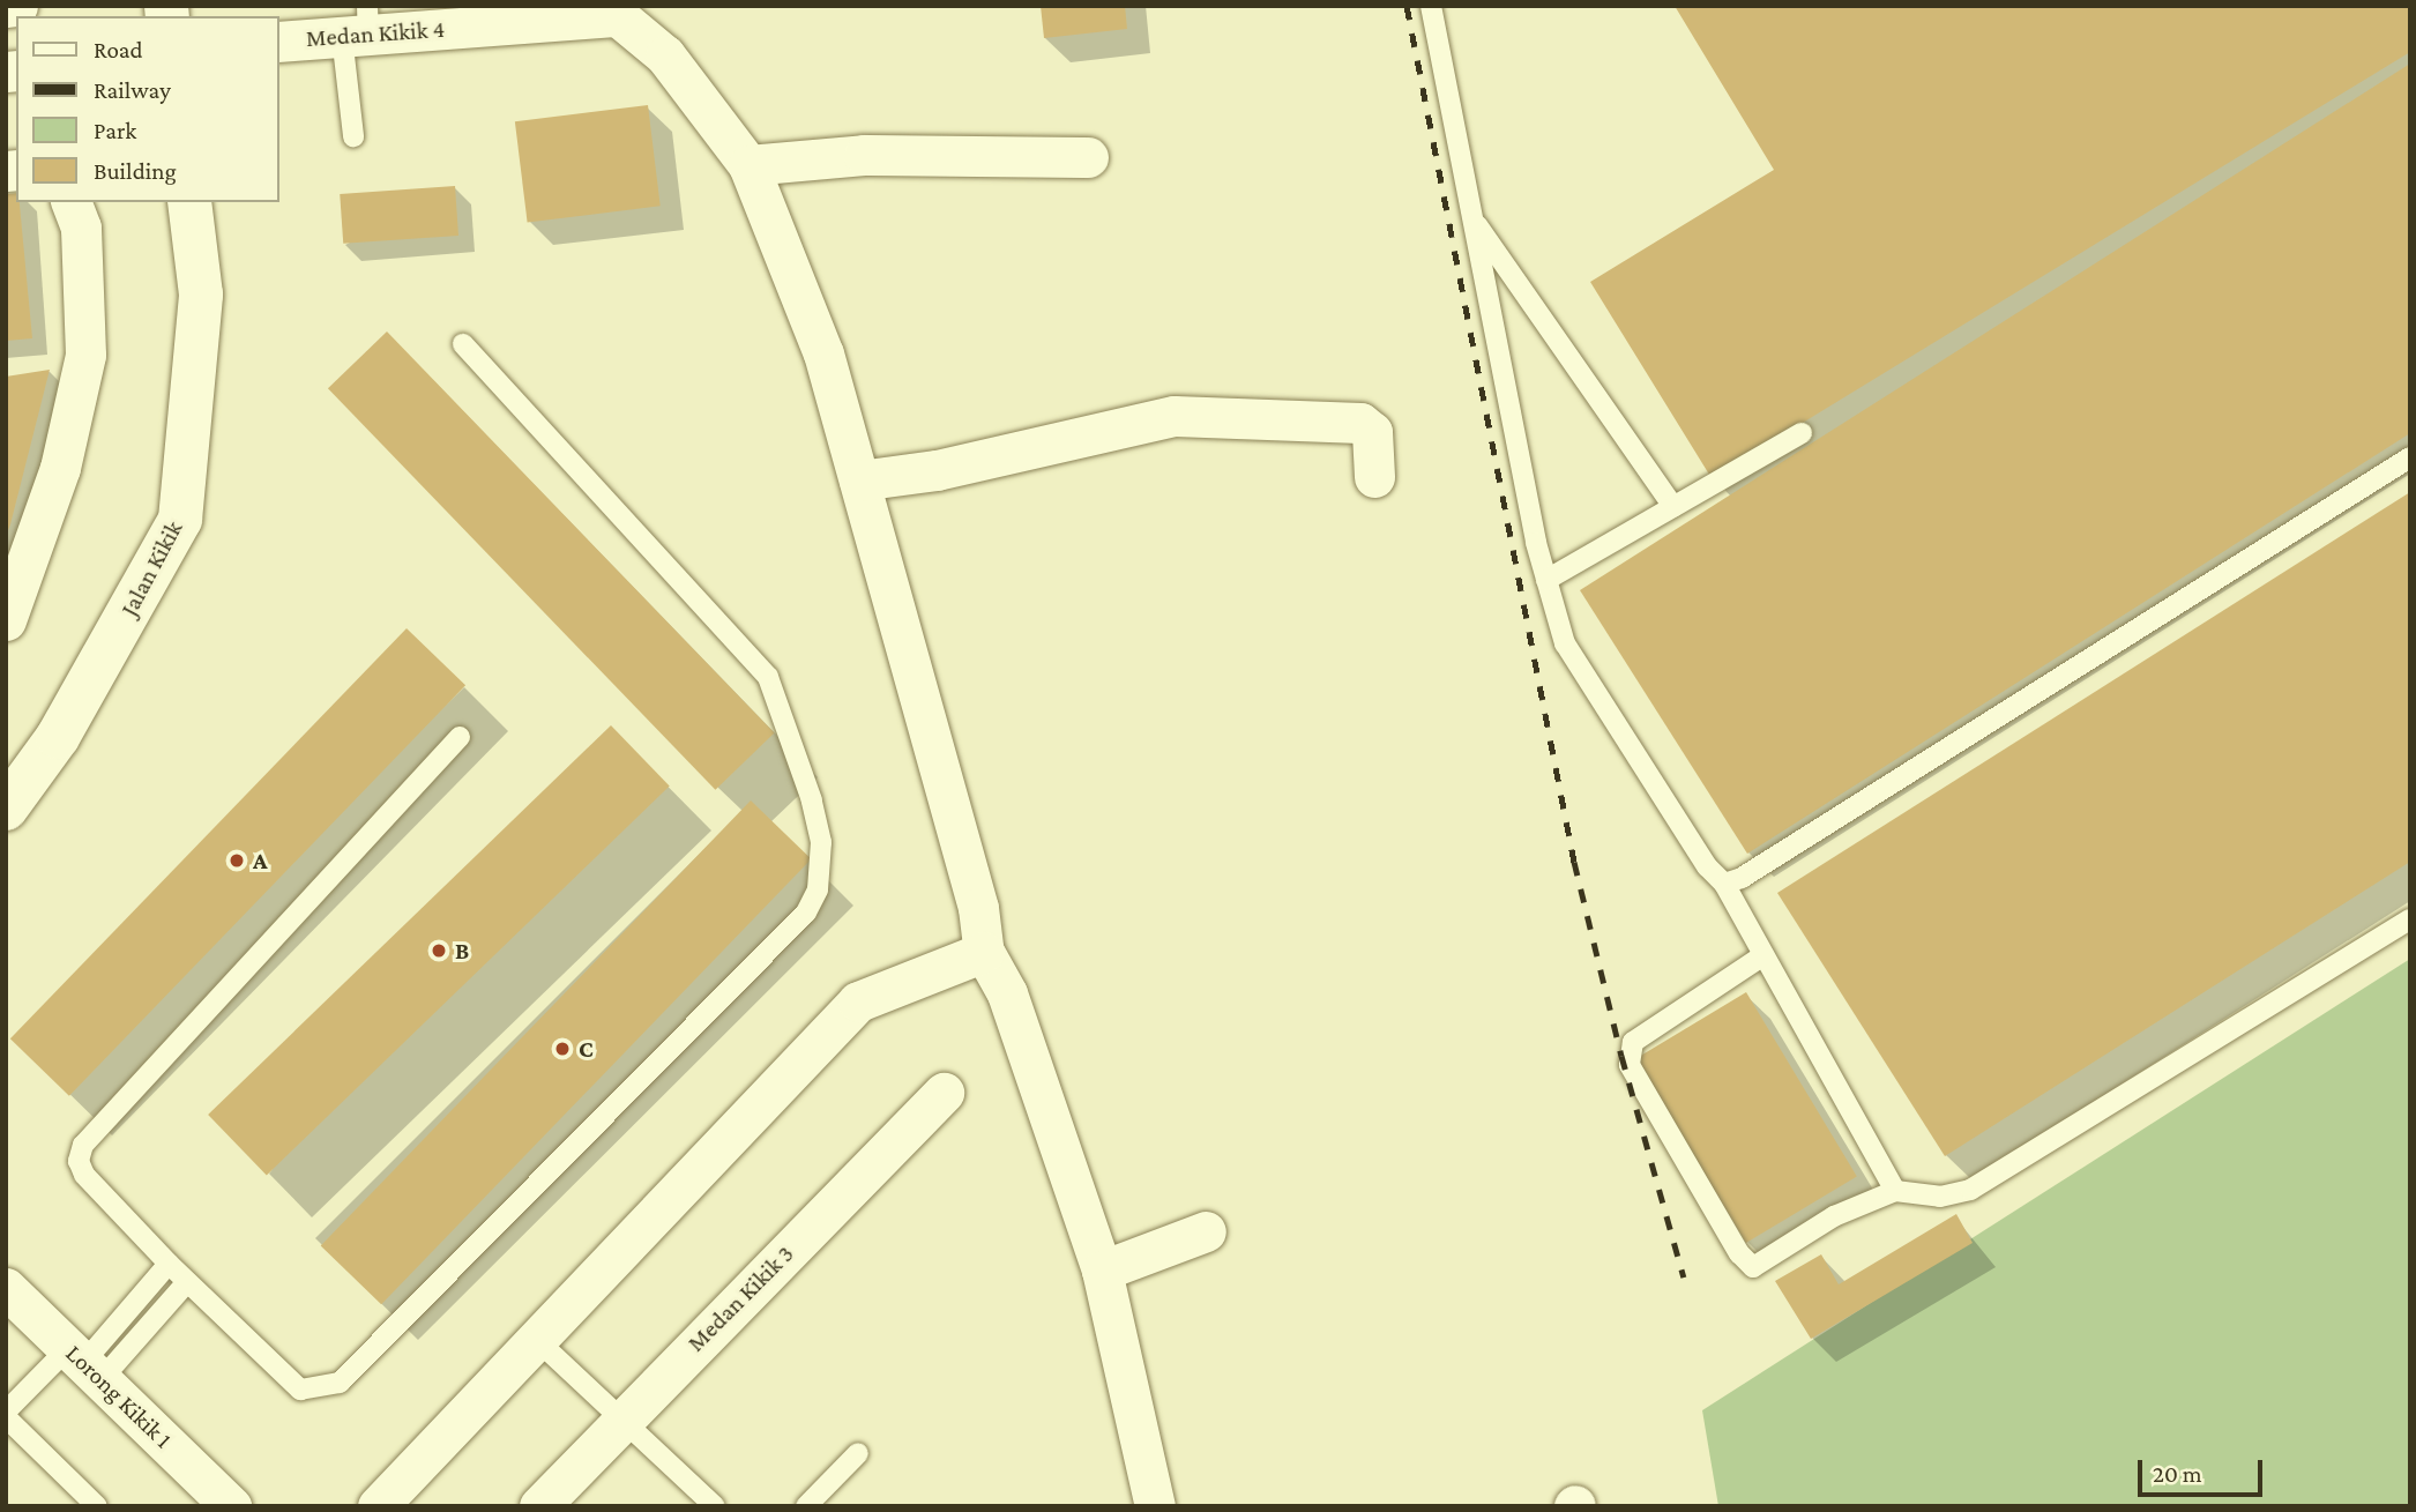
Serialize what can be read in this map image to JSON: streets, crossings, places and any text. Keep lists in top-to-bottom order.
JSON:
{
  "streets": {
    "street": [
      "Medan Kikik 4",
      "Jalan Kikik",
      "Medan Kikik 3",
      "Lorong Kikik 1"
    ]
  },
  "places": ["A", "B", "C"],
  "legend": [
    "Road",
    "Railway",
    "Park",
    "Building"
  ],
  "scale_bar": "20 m"
}
